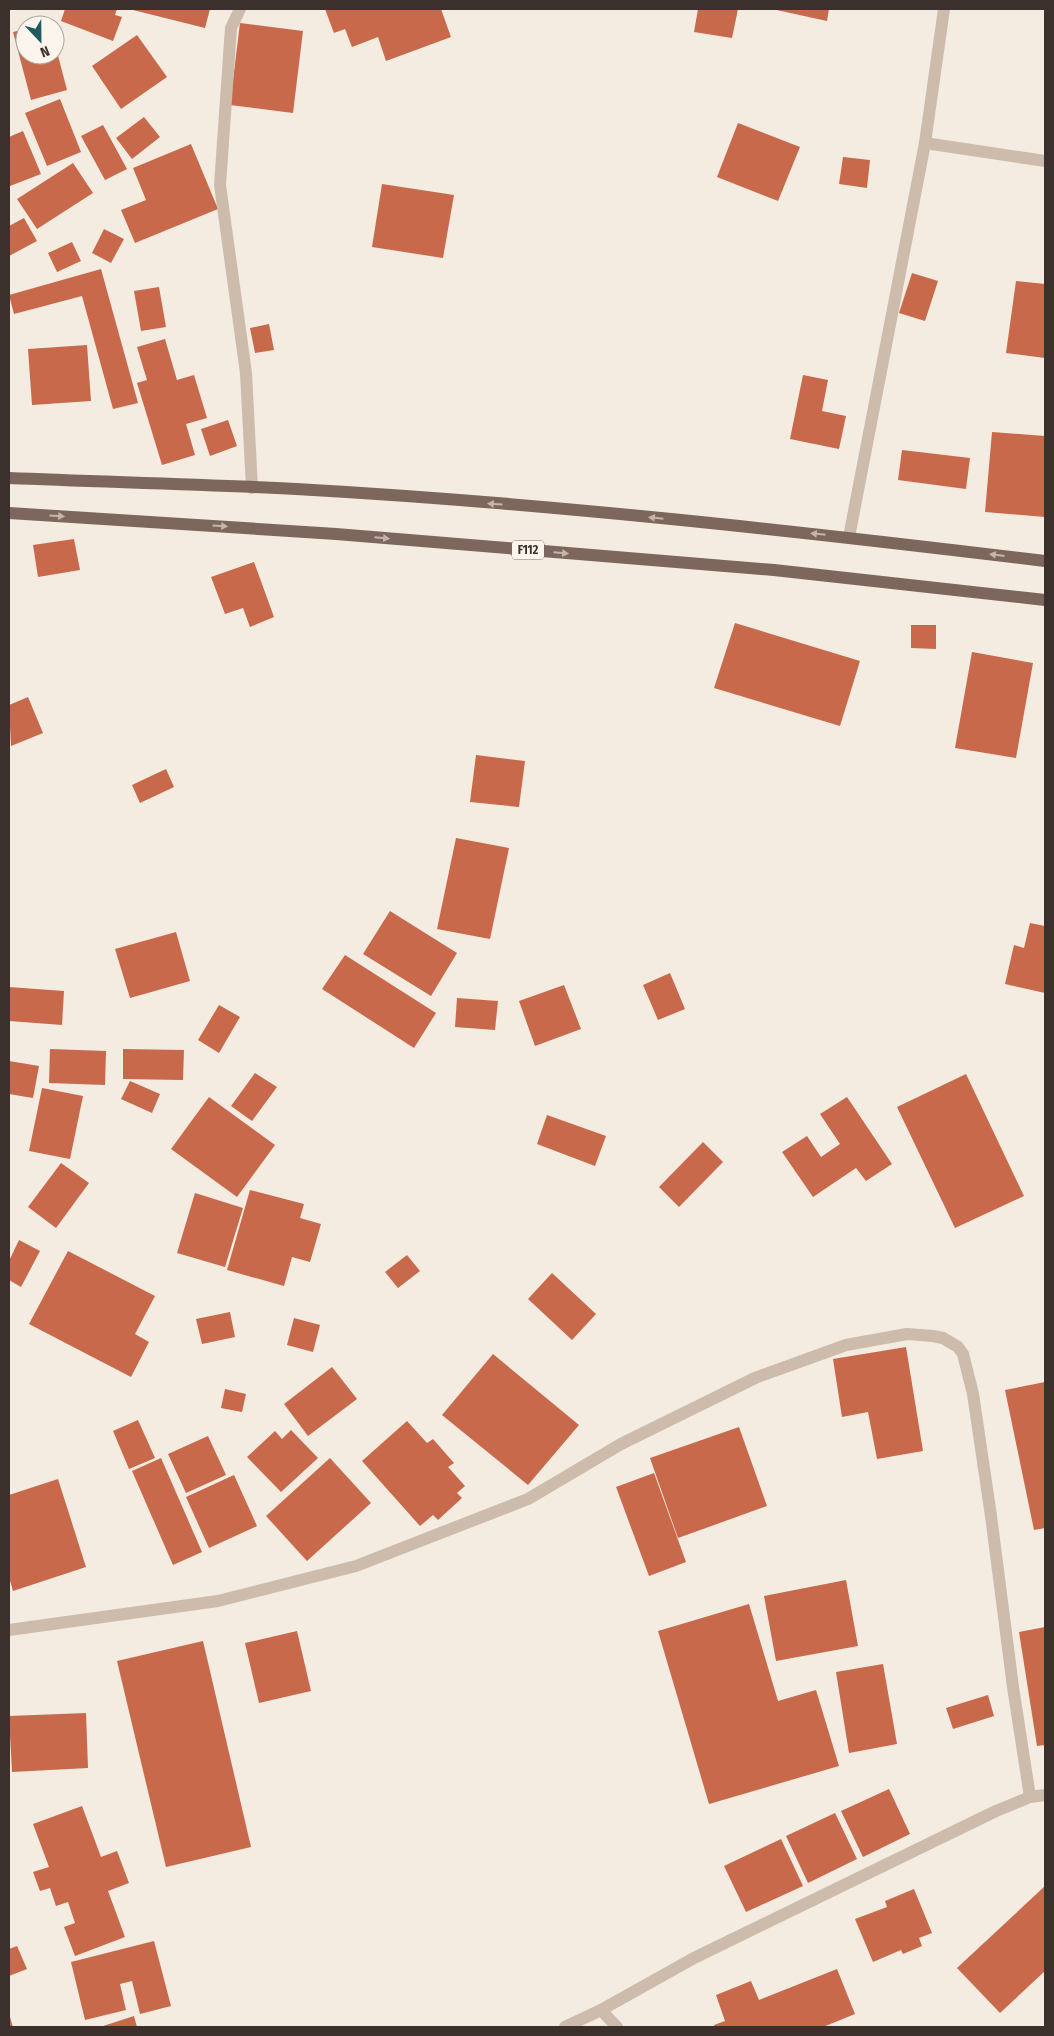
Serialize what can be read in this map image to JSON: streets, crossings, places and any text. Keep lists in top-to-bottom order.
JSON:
{
  "streets": {
    "main road": ["F112"]
  },
  "north": "bottom"
}
